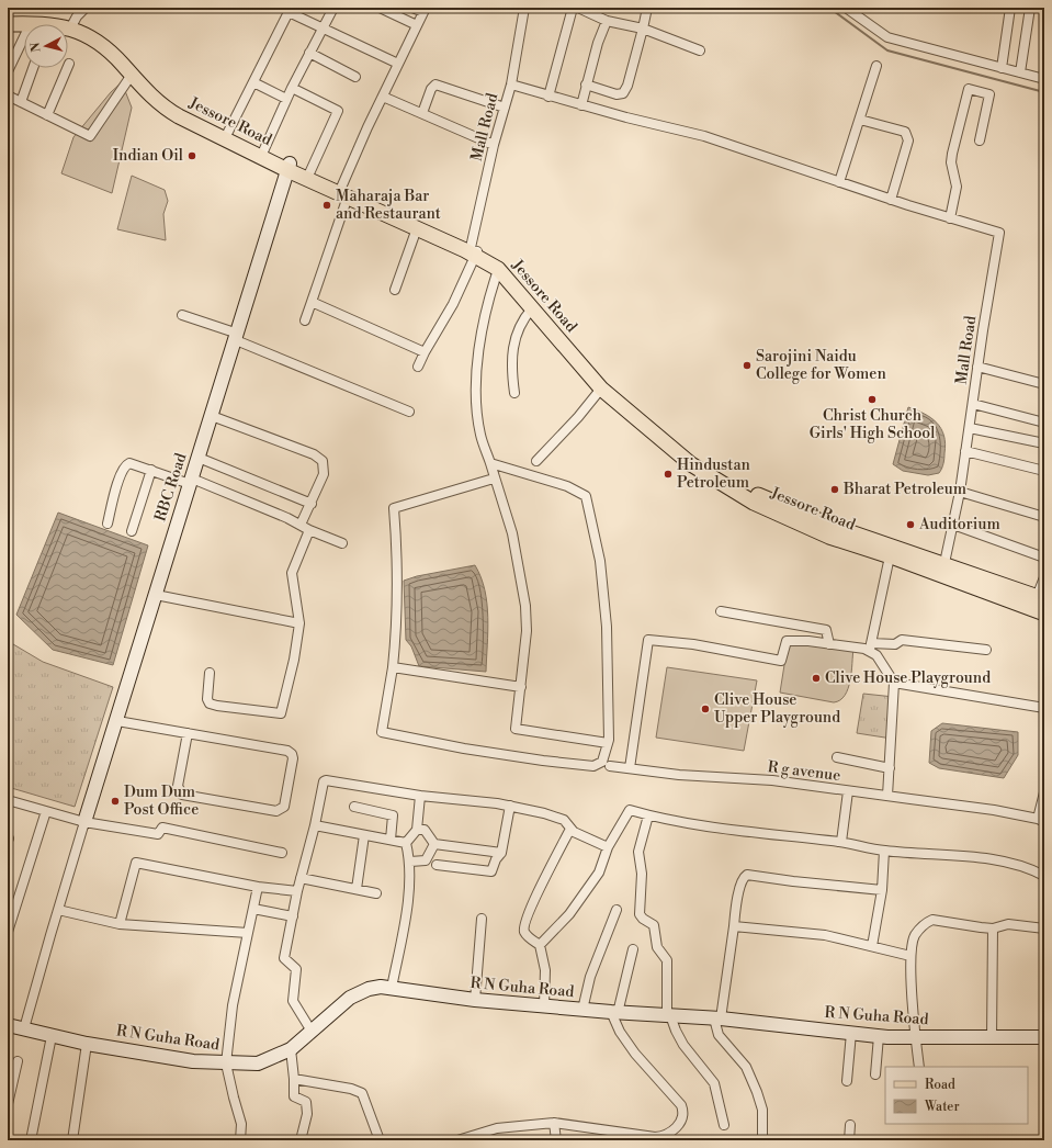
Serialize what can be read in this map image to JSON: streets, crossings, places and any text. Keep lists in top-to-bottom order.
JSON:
{
  "streets": {
    "main road": ["Jessore Road"],
    "street": [
      "Mall Road",
      "RBC Road",
      "R g avenue",
      "R N Guha Road"
    ]
  },
  "crossings": [
    ["Jessore Road", "Mall Road"],
    ["Jessore Road", "RBC Road"]
  ],
  "places": [
    "Indian Oil",
    "Maharaja Bar and Restaurant",
    "Sarojini Naidu College for Women",
    "Christ Church Girls' High School",
    "Hindustan Petroleum",
    "Bharat Petroleum",
    "Auditorium",
    "Clive House Playground",
    "Clive House Upper Playground",
    "Dum Dum Post Office"
  ],
  "legend": ["Road", "Water"],
  "north": "left"
}
